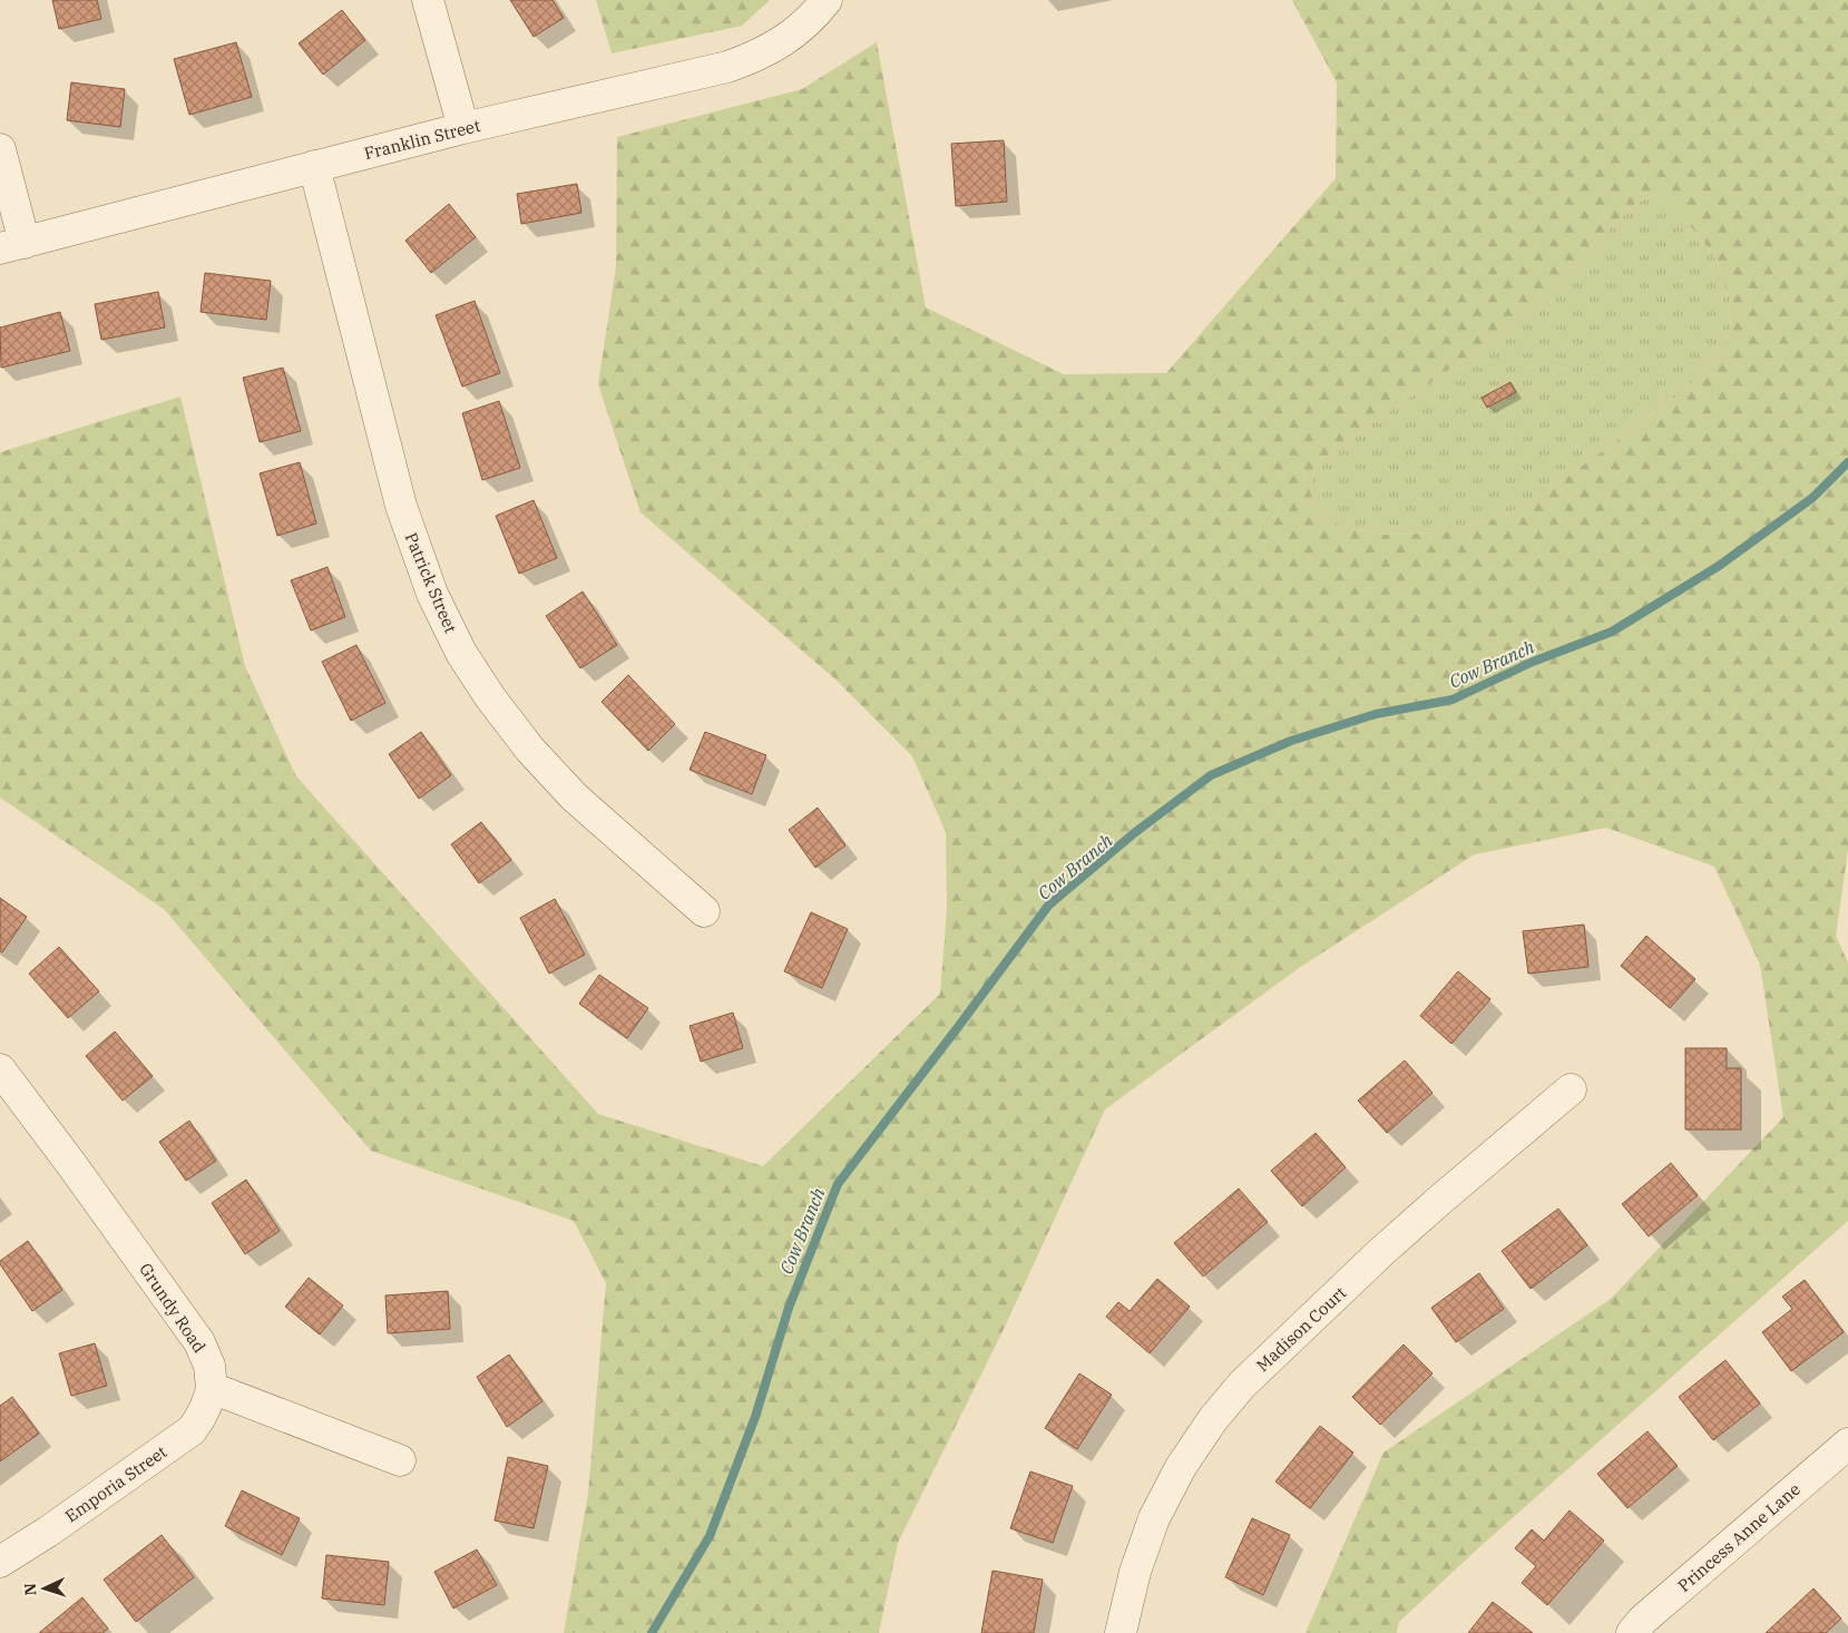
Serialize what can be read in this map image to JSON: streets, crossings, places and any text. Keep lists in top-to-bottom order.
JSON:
{
  "streets": {
    "street": [
      "Franklin Street",
      "Patrick Street",
      "Grundy Road",
      "Madison Court",
      "Emporia Street",
      "Princess Anne Lane"
    ]
  },
  "crossings": [
    ["Franklin Street", "Patrick Street"],
    ["Grundy Road", "Emporia Street"]
  ],
  "water": ["Cow Branch"],
  "north": "left"
}
